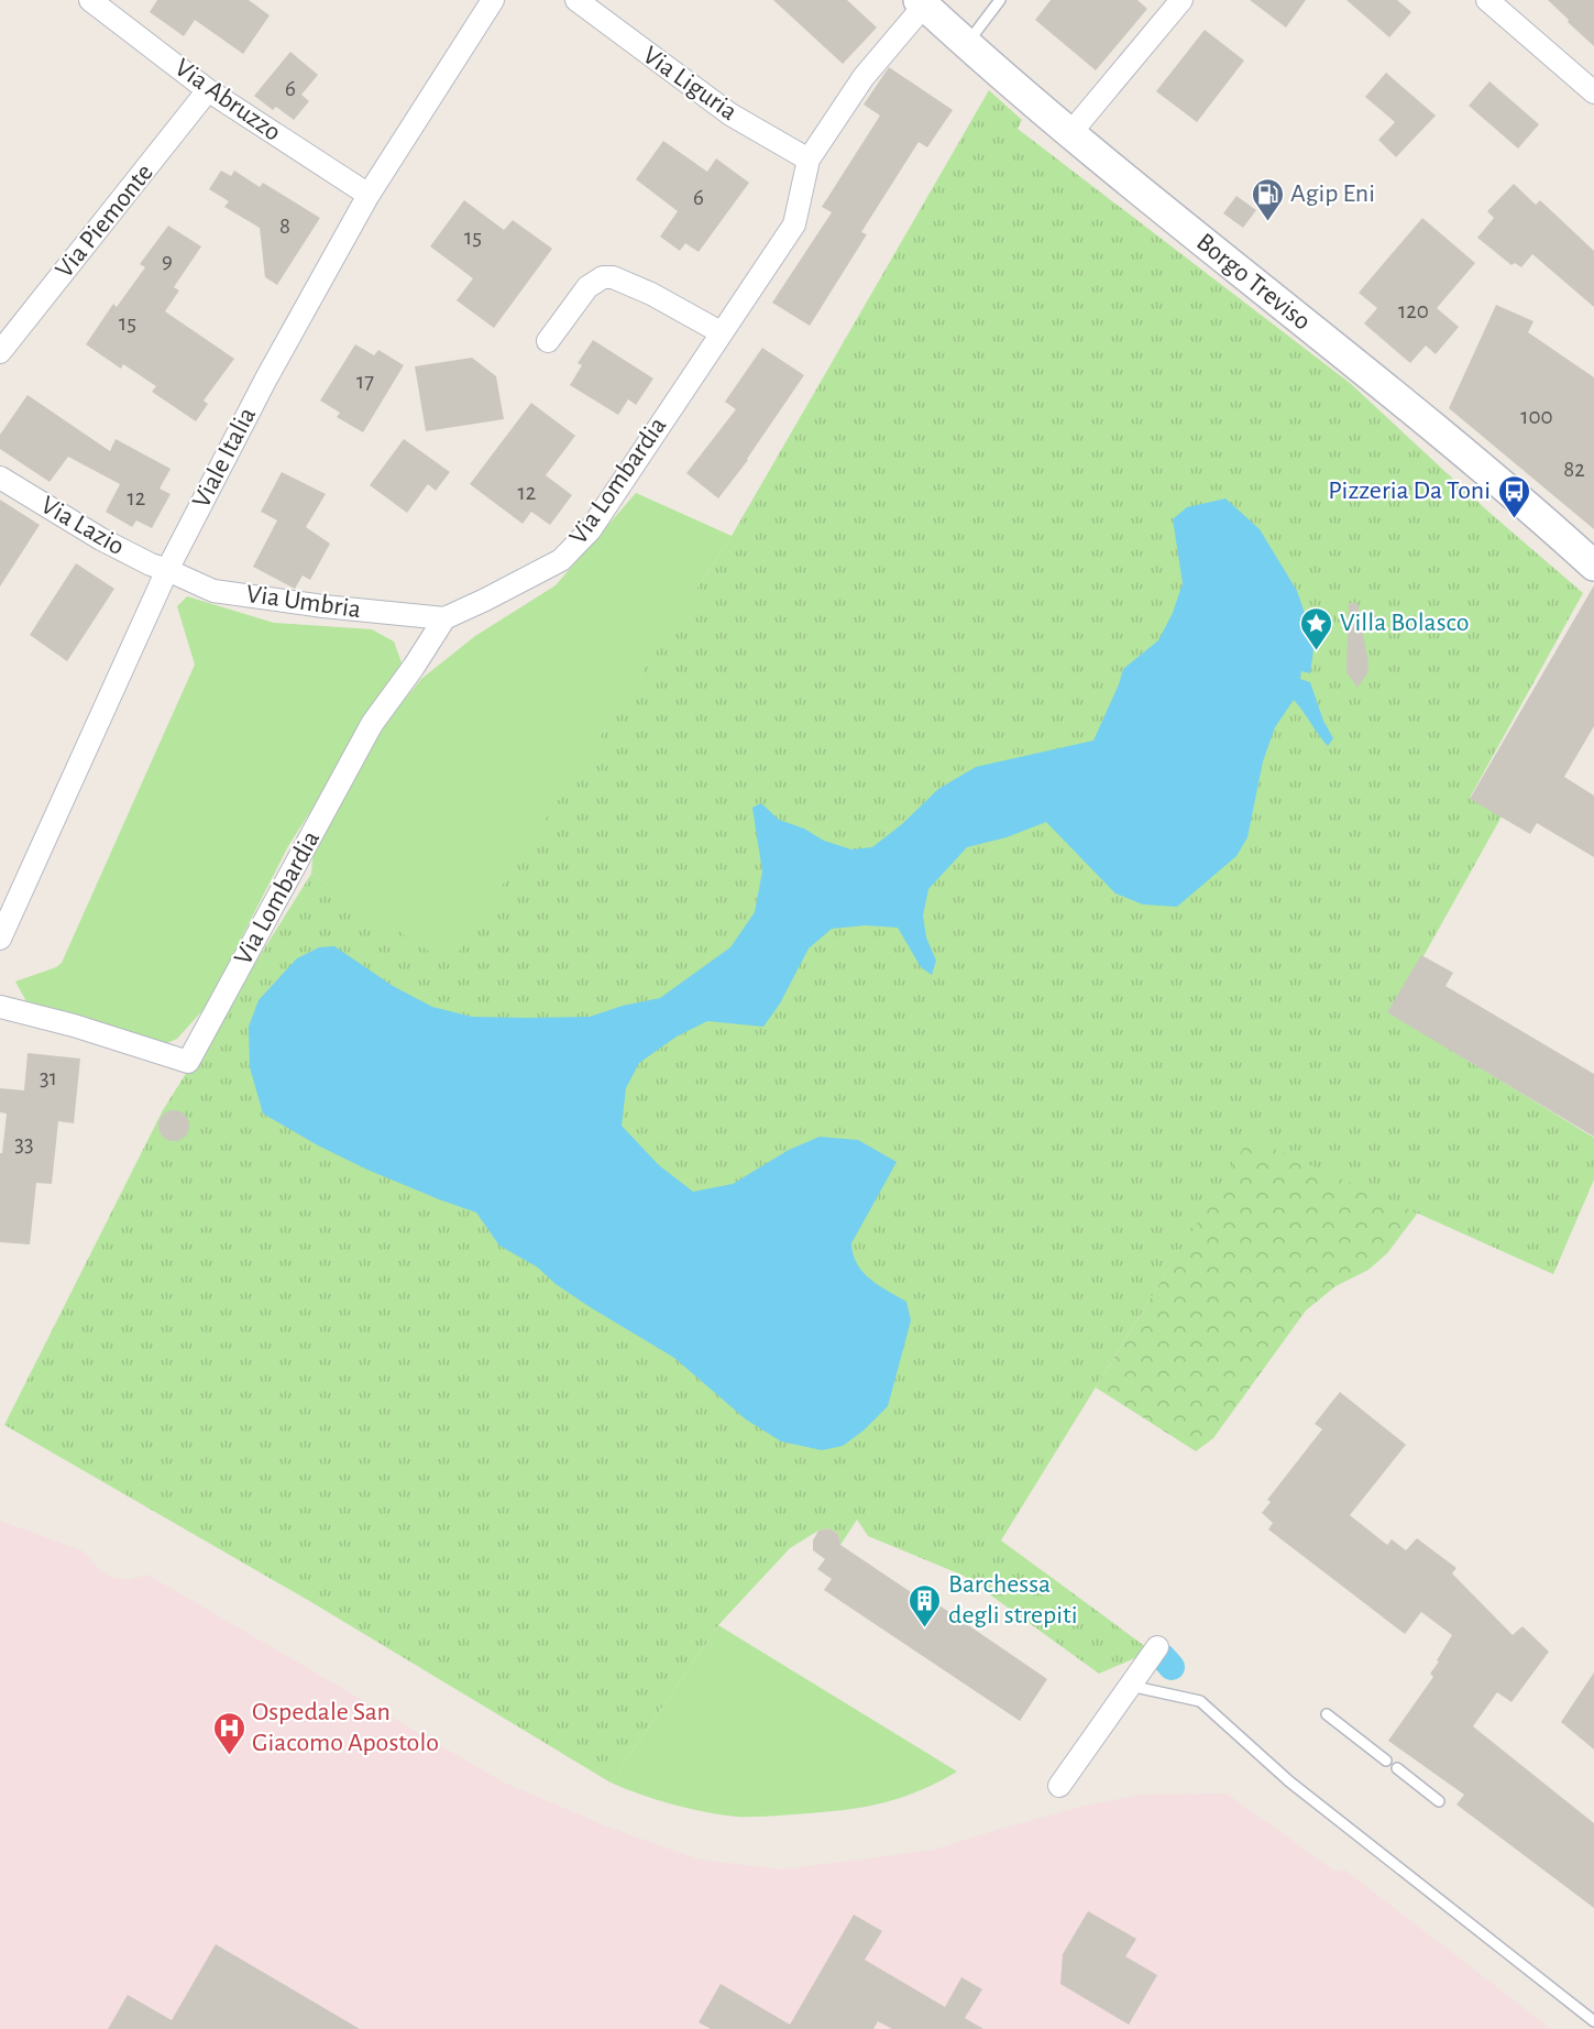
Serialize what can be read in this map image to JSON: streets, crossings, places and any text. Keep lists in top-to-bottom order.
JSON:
{
  "streets": {
    "street": [
      "Via Liguria",
      "Via Abruzzo",
      "Via Piemonte",
      "Borgo Treviso",
      "Viale Italia",
      "Via Lombardia",
      "Via Lazio",
      "Via Umbria"
    ]
  },
  "crossings": [
    ["Via Liguria", "Via Lombardia"],
    ["Via Abruzzo", "Via Piemonte"],
    ["Via Abruzzo", "Viale Italia"],
    ["Borgo Treviso", "Via Lombardia"],
    ["Viale Italia", "Via Lazio"],
    ["Viale Italia", "Via Umbria"],
    ["Via Lombardia", "Via Umbria"],
    ["Via Lazio", "Via Umbria"]
  ],
  "places": {
    "fuel station": ["Agip Eni"],
    "bus stop": ["Pizzeria Da Toni"],
    "place": ["Villa Bolasco"],
    "building": ["Barchessa degli strepiti"],
    "hospital": ["Ospedale San Giacomo Apostolo"]
  },
  "house_numbers": [
    "6",
    "6",
    "8",
    "15",
    "9",
    "120",
    "15",
    "17",
    "100",
    "82",
    "12",
    "12",
    "31",
    "33"
  ]
}
